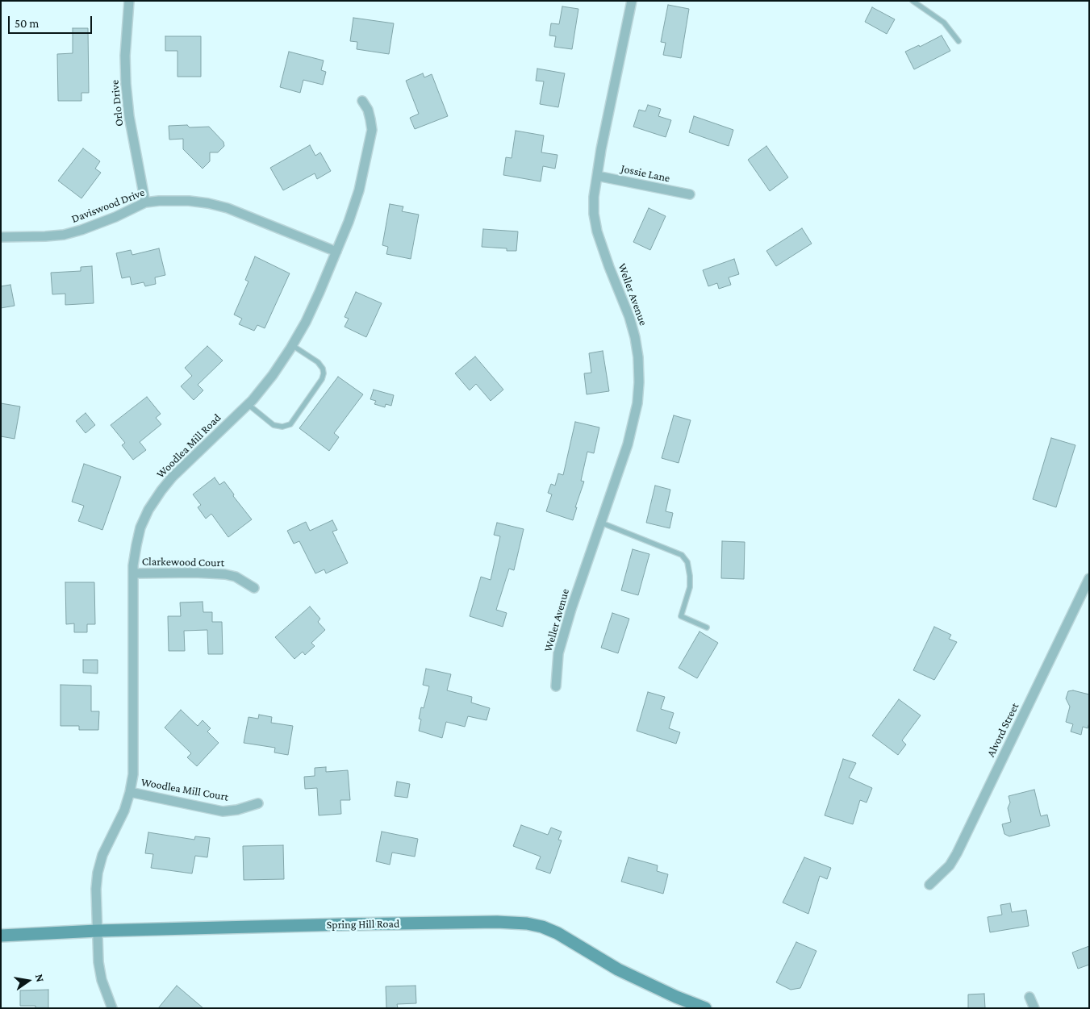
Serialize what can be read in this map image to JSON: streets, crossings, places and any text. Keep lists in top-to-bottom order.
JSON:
{
  "streets": {
    "main road": ["Spring Hill Road"],
    "street": [
      "Orlo Drive",
      "Jossie Lane",
      "Daviswood Drive",
      "Weller Avenue",
      "Woodlea Mill Road",
      "Clarkewood Court",
      "Alvord Street",
      "Woodlea Mill Court"
    ]
  },
  "crossings": [
    ["Orlo Drive", "Daviswood Drive"],
    ["Jossie Lane", "Weller Avenue"],
    ["Daviswood Drive", "Woodlea Mill Road"],
    ["Woodlea Mill Road", "Clarkewood Court"],
    ["Woodlea Mill Road", "Woodlea Mill Court"],
    ["Woodlea Mill Road", "Spring Hill Road"]
  ],
  "scale_bar": "50 m",
  "north": "right"
}
